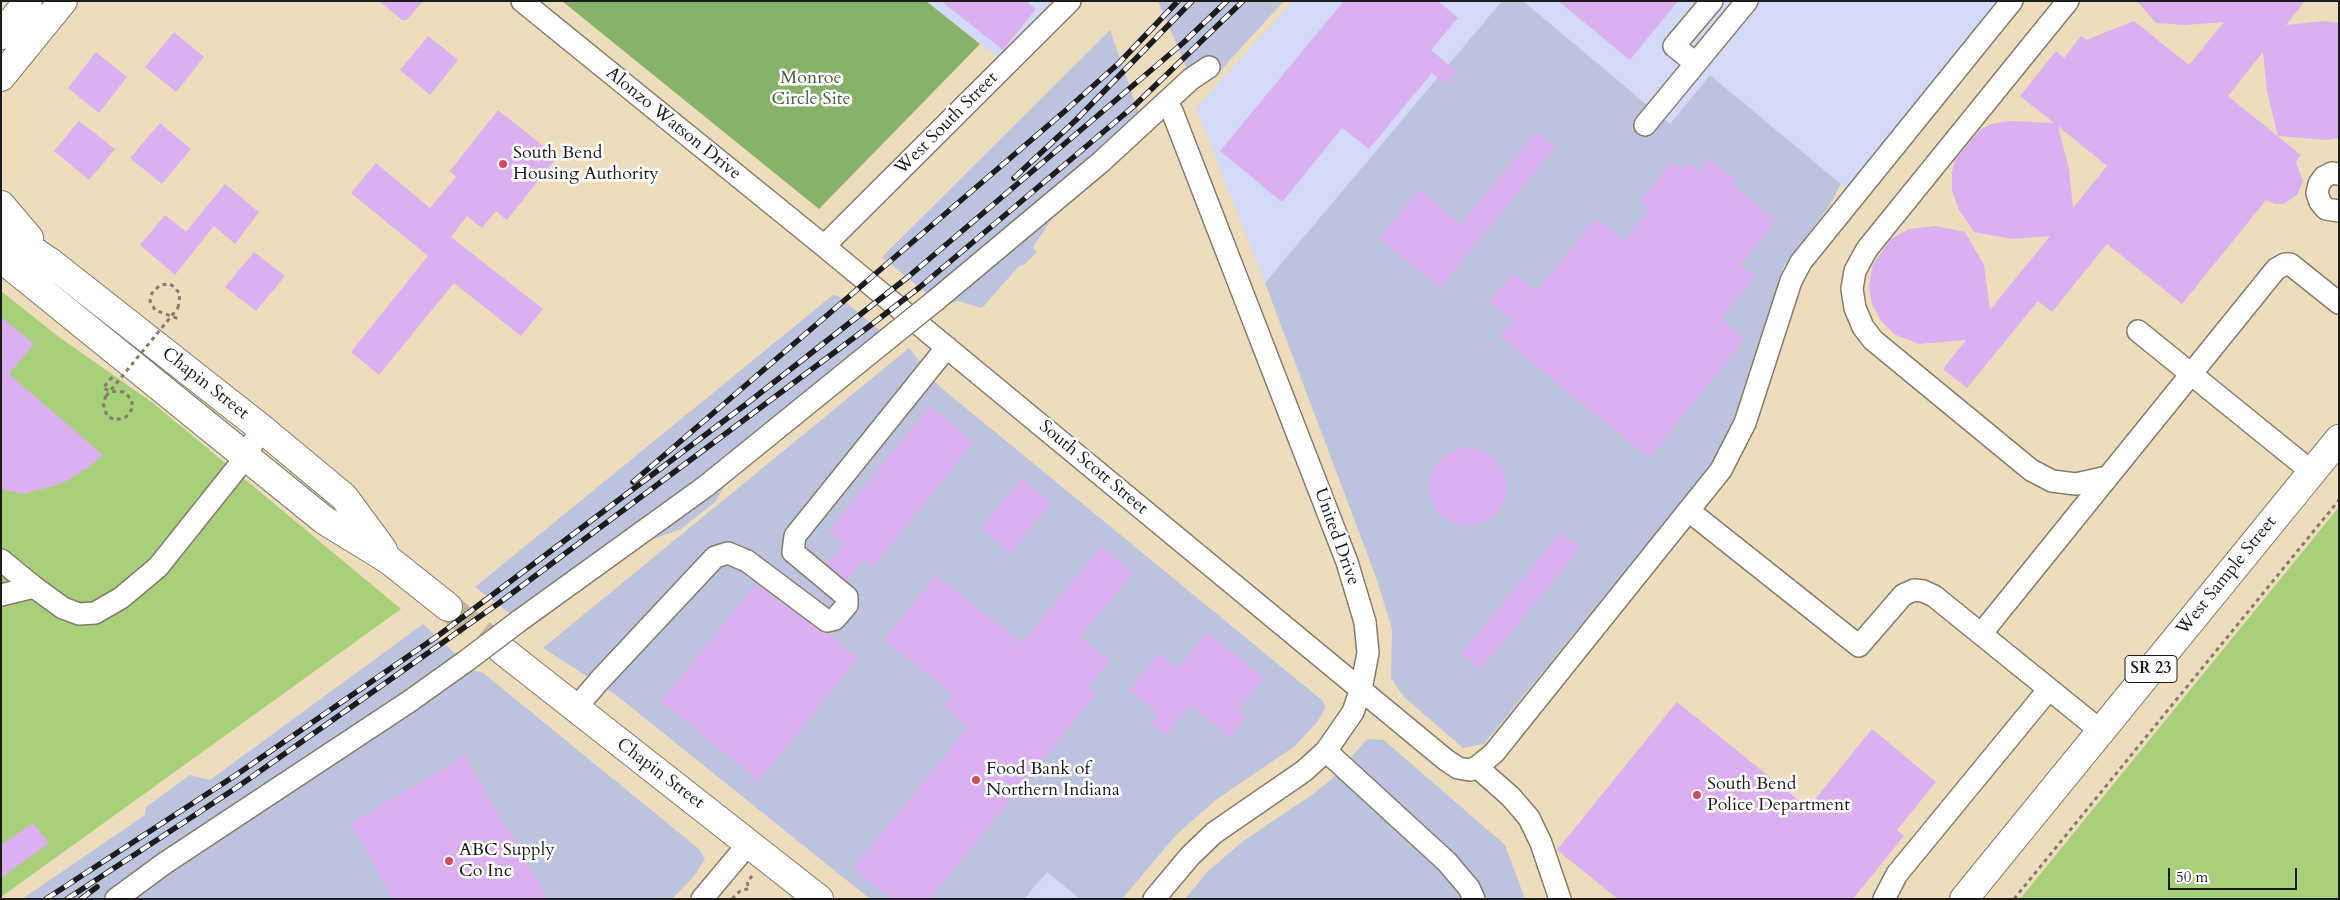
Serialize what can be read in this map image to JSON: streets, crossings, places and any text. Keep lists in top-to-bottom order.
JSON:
{
  "streets": {
    "main road": ["Chapin Street", "West Sample Street", "SR 23"],
    "street": [
      "Alonzo Watson Drive",
      "West South Street",
      "South Scott Street",
      "United Drive"
    ]
  },
  "crossings": [
    ["Alonzo Watson Drive", "West South Street"],
    ["Alonzo Watson Drive", "South Scott Street"],
    ["West South Street", "South Scott Street"],
    ["South Scott Street", "United Drive"]
  ],
  "parks": ["Monroe Circle Site"],
  "places": [
    "South Bend Housing Authority",
    "Food Bank of Northern Indiana",
    "South Bend Police Department",
    "ABC Supply Co Inc"
  ],
  "scale_bar": "50 m"
}
